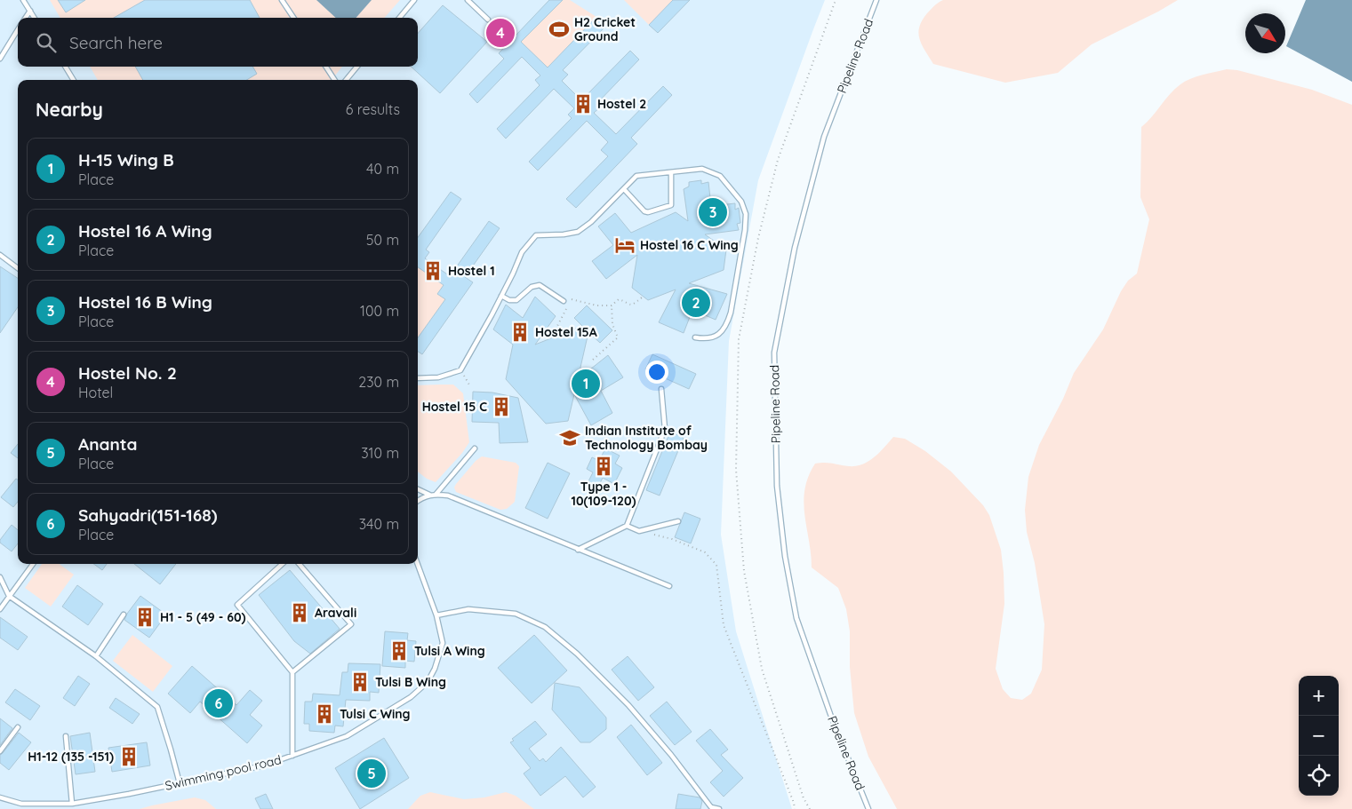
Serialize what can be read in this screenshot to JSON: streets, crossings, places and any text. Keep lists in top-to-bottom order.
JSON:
{
  "streets": {
    "lane": ["Pipeline Road", "Swimming pool road"]
  },
  "places": {
    "sports": ["H2 Cricket Ground"],
    "building": [
      "Hostel 2",
      "Hostel 1",
      "Hostel 15A",
      "Hostel 15 C",
      "Type 1 - 10(109-120)",
      "Aravali",
      "H1 - 5 (49 - 60)",
      "Tulsi A Wing",
      "Tulsi B Wing",
      "Tulsi C Wing",
      "H1-12 (135 -151)"
    ],
    "hotel": ["Hostel 16 C Wing"],
    "school or university": ["Indian Institute of Technology Bombay"]
  },
  "north": "bottom right",
  "page": {
    "pins": [
      "4",
      "3",
      "2",
      "1",
      "6",
      "5"
    ],
    "search": "Search here",
    "heading": ["Nearby", "6 results"],
    "list": [
      {
        "mark": "1",
        "name": "H-15 Wing B",
        "note": "Place",
        "value": "40 m"
      },
      {
        "mark": "2",
        "name": "Hostel 16 A Wing",
        "note": "Place",
        "value": "50 m"
      },
      {
        "mark": "3",
        "name": "Hostel 16 B Wing",
        "note": "Place",
        "value": "100 m"
      },
      {
        "mark": "4",
        "name": "Hostel No. 2",
        "note": "Hotel",
        "value": "230 m"
      },
      {
        "mark": "5",
        "name": "Ananta",
        "note": "Place",
        "value": "310 m"
      },
      {
        "mark": "6",
        "name": "Sahyadri(151-168)",
        "note": "Place",
        "value": "340 m"
      }
    ],
    "map_buttons": ["+", "−"]
  }
}
